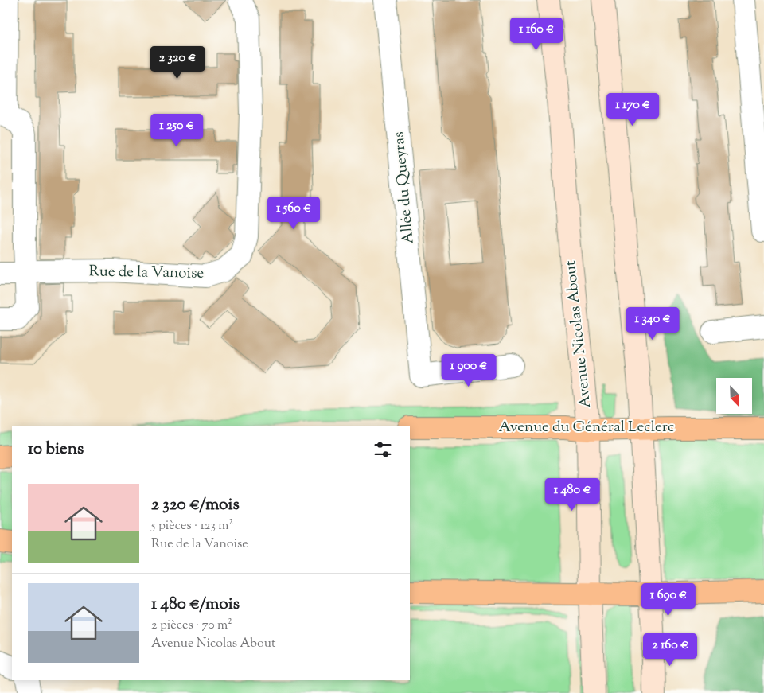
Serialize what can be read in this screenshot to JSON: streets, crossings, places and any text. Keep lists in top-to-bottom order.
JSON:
{
  "streets": {
    "main road": ["Avenue Nicolas About", "Avenue du Général Leclerc"],
    "street": ["Allée du Queyras", "Rue de la Vanoise"]
  },
  "crossings": [
    ["Avenue Nicolas About", "Avenue du Général Leclerc"]
  ],
  "north": "bottom right",
  "page": {
    "price": [
      "1 160 €",
      "2 320 €",
      "1 170 €",
      "1 250 €",
      "1 560 €",
      "1 340 €",
      "1 900 €",
      "1 480 €",
      "1 690 €",
      "2 160 €"
    ],
    "heading": "10 biens",
    "list": [
      {
        "name": "2 320 €/mois",
        "note": "5 pièces · 123 m² · Rue de la Vanoise"
      },
      {
        "name": "1 480 €/mois",
        "note": "2 pièces · 70 m² · Avenue Nicolas About"
      }
    ]
  }
}
